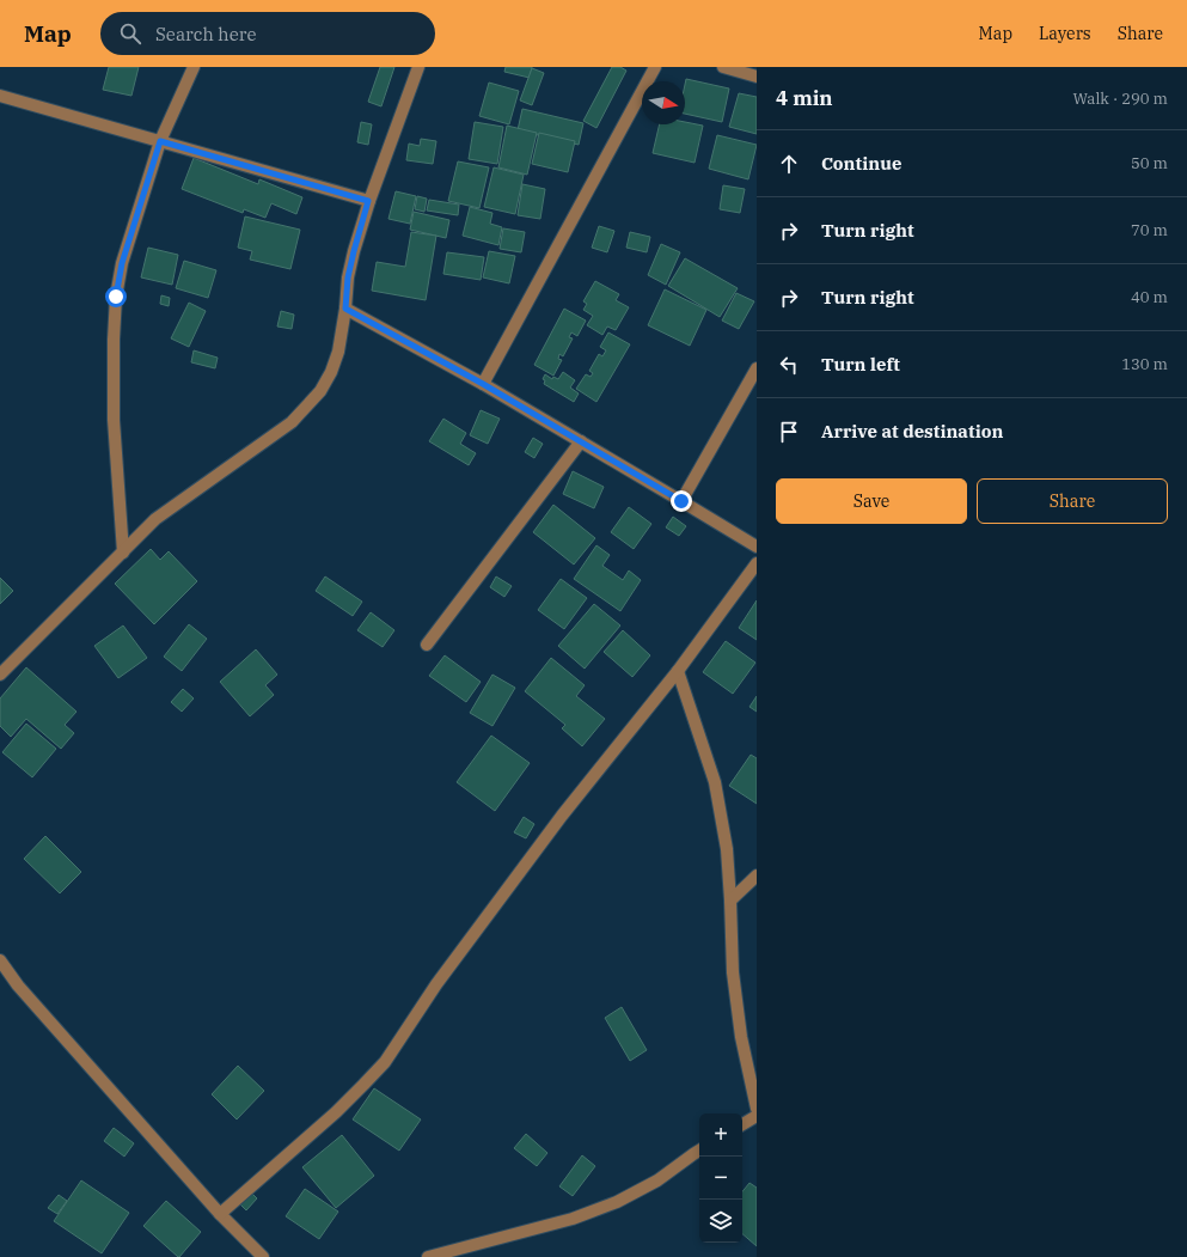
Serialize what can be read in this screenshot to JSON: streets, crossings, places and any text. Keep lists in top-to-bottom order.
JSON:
{
  "north": "right",
  "page": {
    "header": "Map",
    "search": "Search here",
    "nav": ["Map", "Layers", "Share"],
    "heading": ["4 min", "Walk · 290 m"],
    "list": [
      ["Continue", "50 m"],
      ["Turn right", "70 m"],
      ["Turn right", "40 m"],
      ["Turn left", "130 m"],
      "Arrive at destination"
    ],
    "buttons": ["Save", "Share"],
    "map_buttons": ["+", "−"]
  }
}
